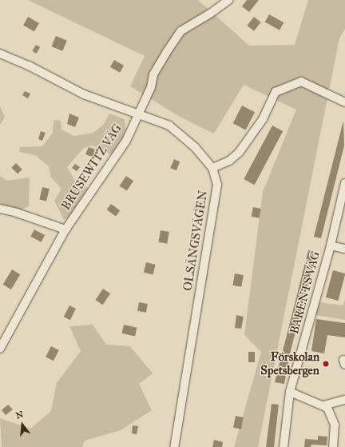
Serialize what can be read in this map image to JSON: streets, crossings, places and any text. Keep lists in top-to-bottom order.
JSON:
{
  "streets": {
    "street": ["BRUSEWITZ VÄG", "OLSÄNGSVÄGEN", "BARENTS VÄG"]
  },
  "crossings": [
    ["BRUSEWITZ VÄG", "OLSÄNGSVÄGEN"]
  ],
  "places": ["Förskolan Spetsbergen"],
  "north": "top"
}
